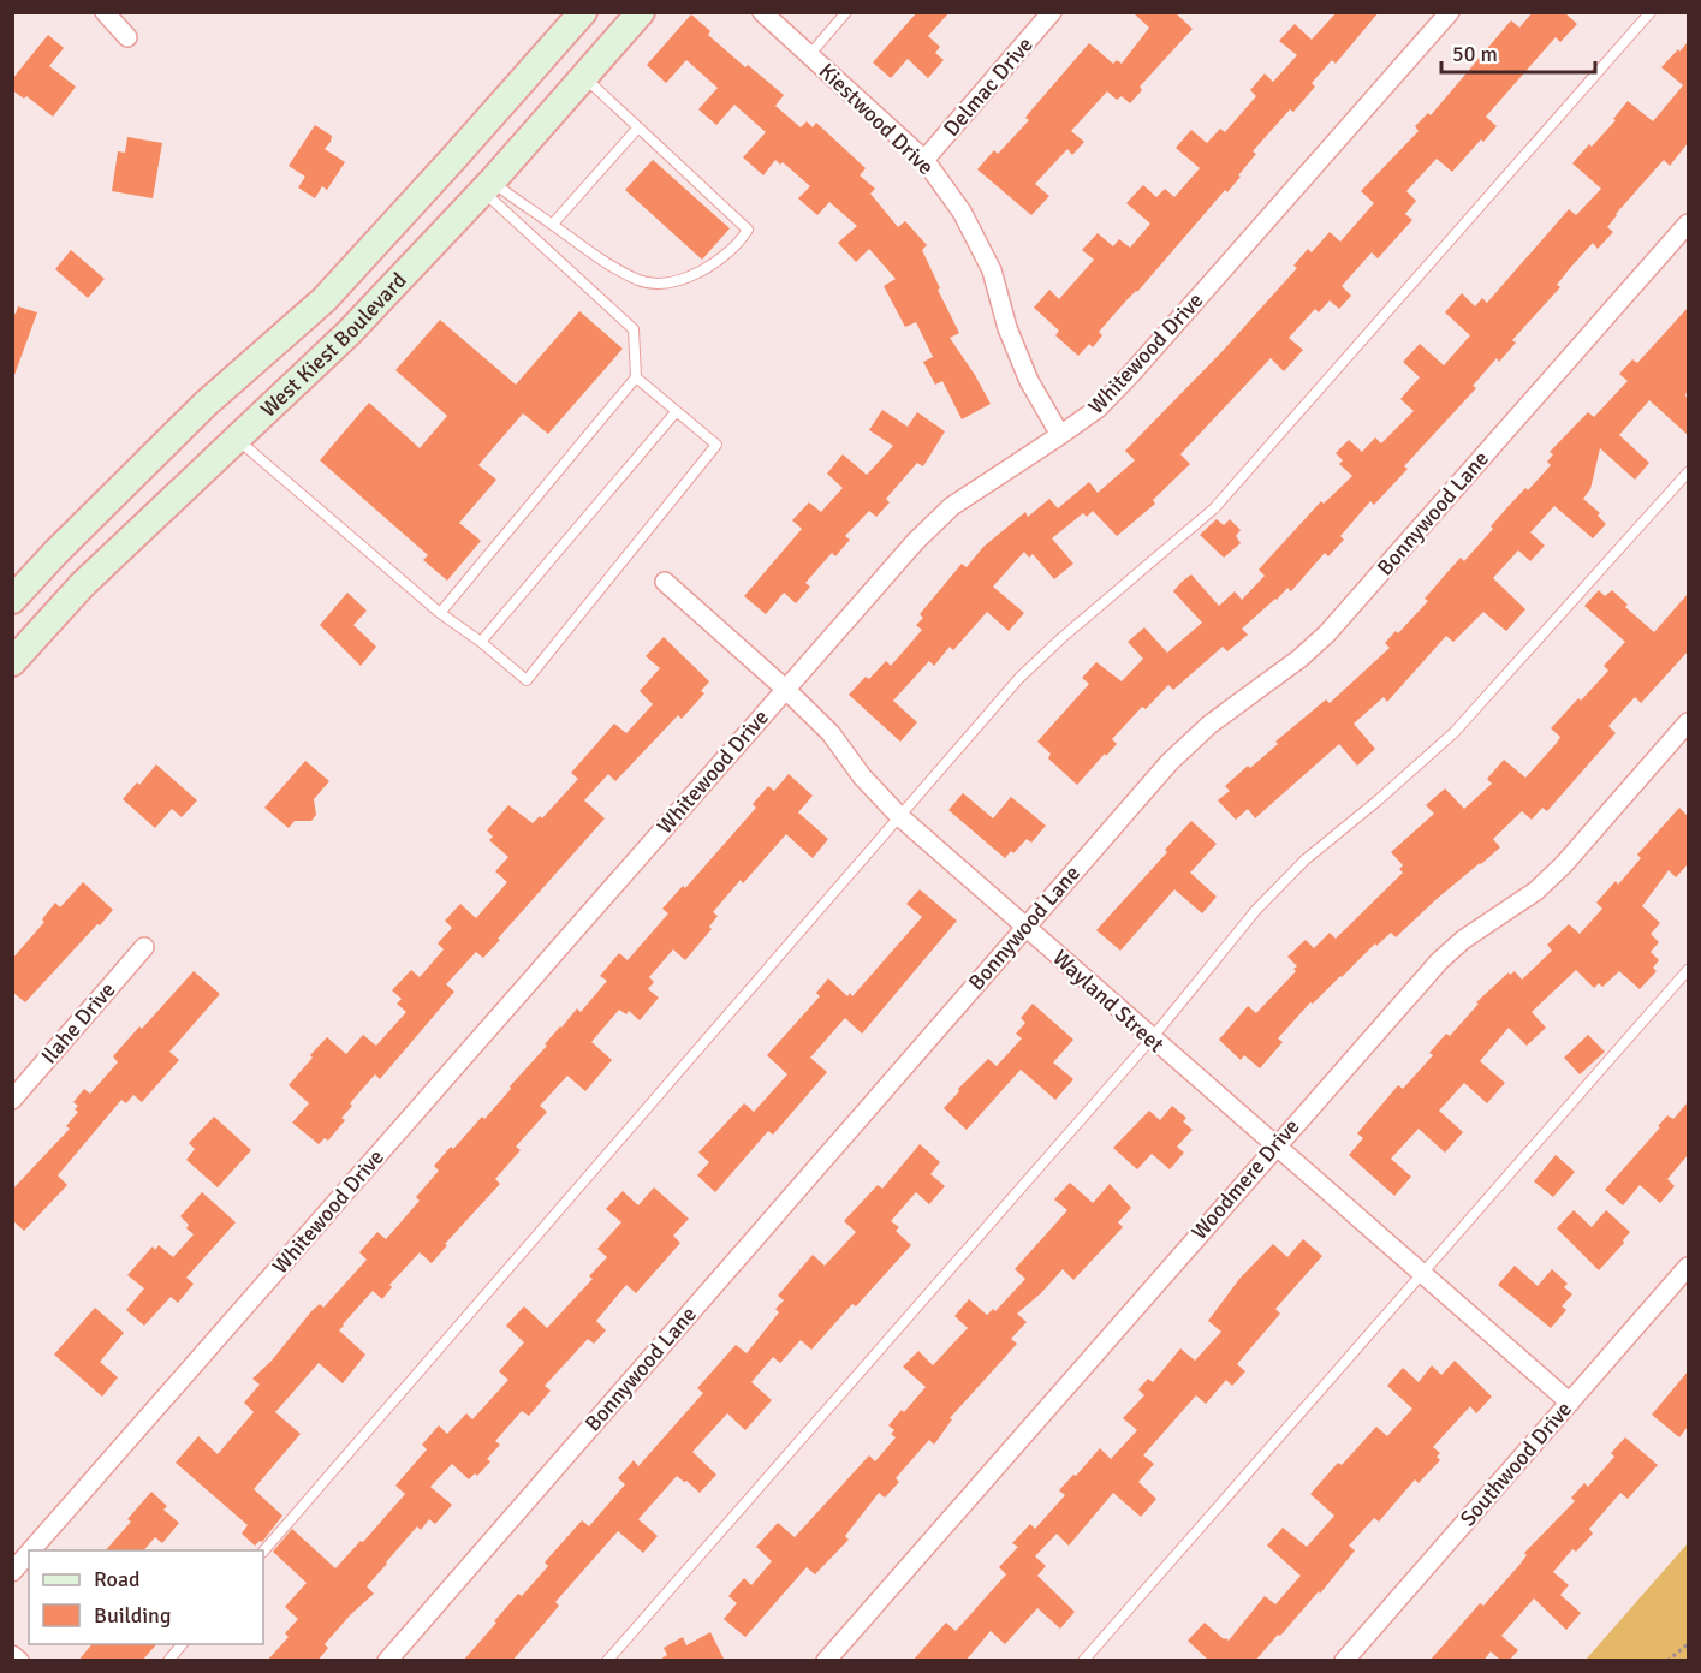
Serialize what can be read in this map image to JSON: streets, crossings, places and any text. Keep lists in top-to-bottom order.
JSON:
{
  "streets": {
    "main road": ["West Kiest Boulevard"],
    "street": [
      "Delmac Drive",
      "Kiestwood Drive",
      "Whitewood Drive",
      "Bonnywood Lane",
      "Wayland Street",
      "Ilahe Drive",
      "Woodmere Drive",
      "Southwood Drive"
    ]
  },
  "crossings": [
    ["Delmac Drive", "Kiestwood Drive"],
    ["Kiestwood Drive", "Whitewood Drive"],
    ["Whitewood Drive", "Wayland Street"],
    ["Bonnywood Lane", "Wayland Street"],
    ["Wayland Street", "Woodmere Drive"],
    ["Wayland Street", "Southwood Drive"]
  ],
  "legend": ["Road", "Building"],
  "scale_bar": "50 m"
}
